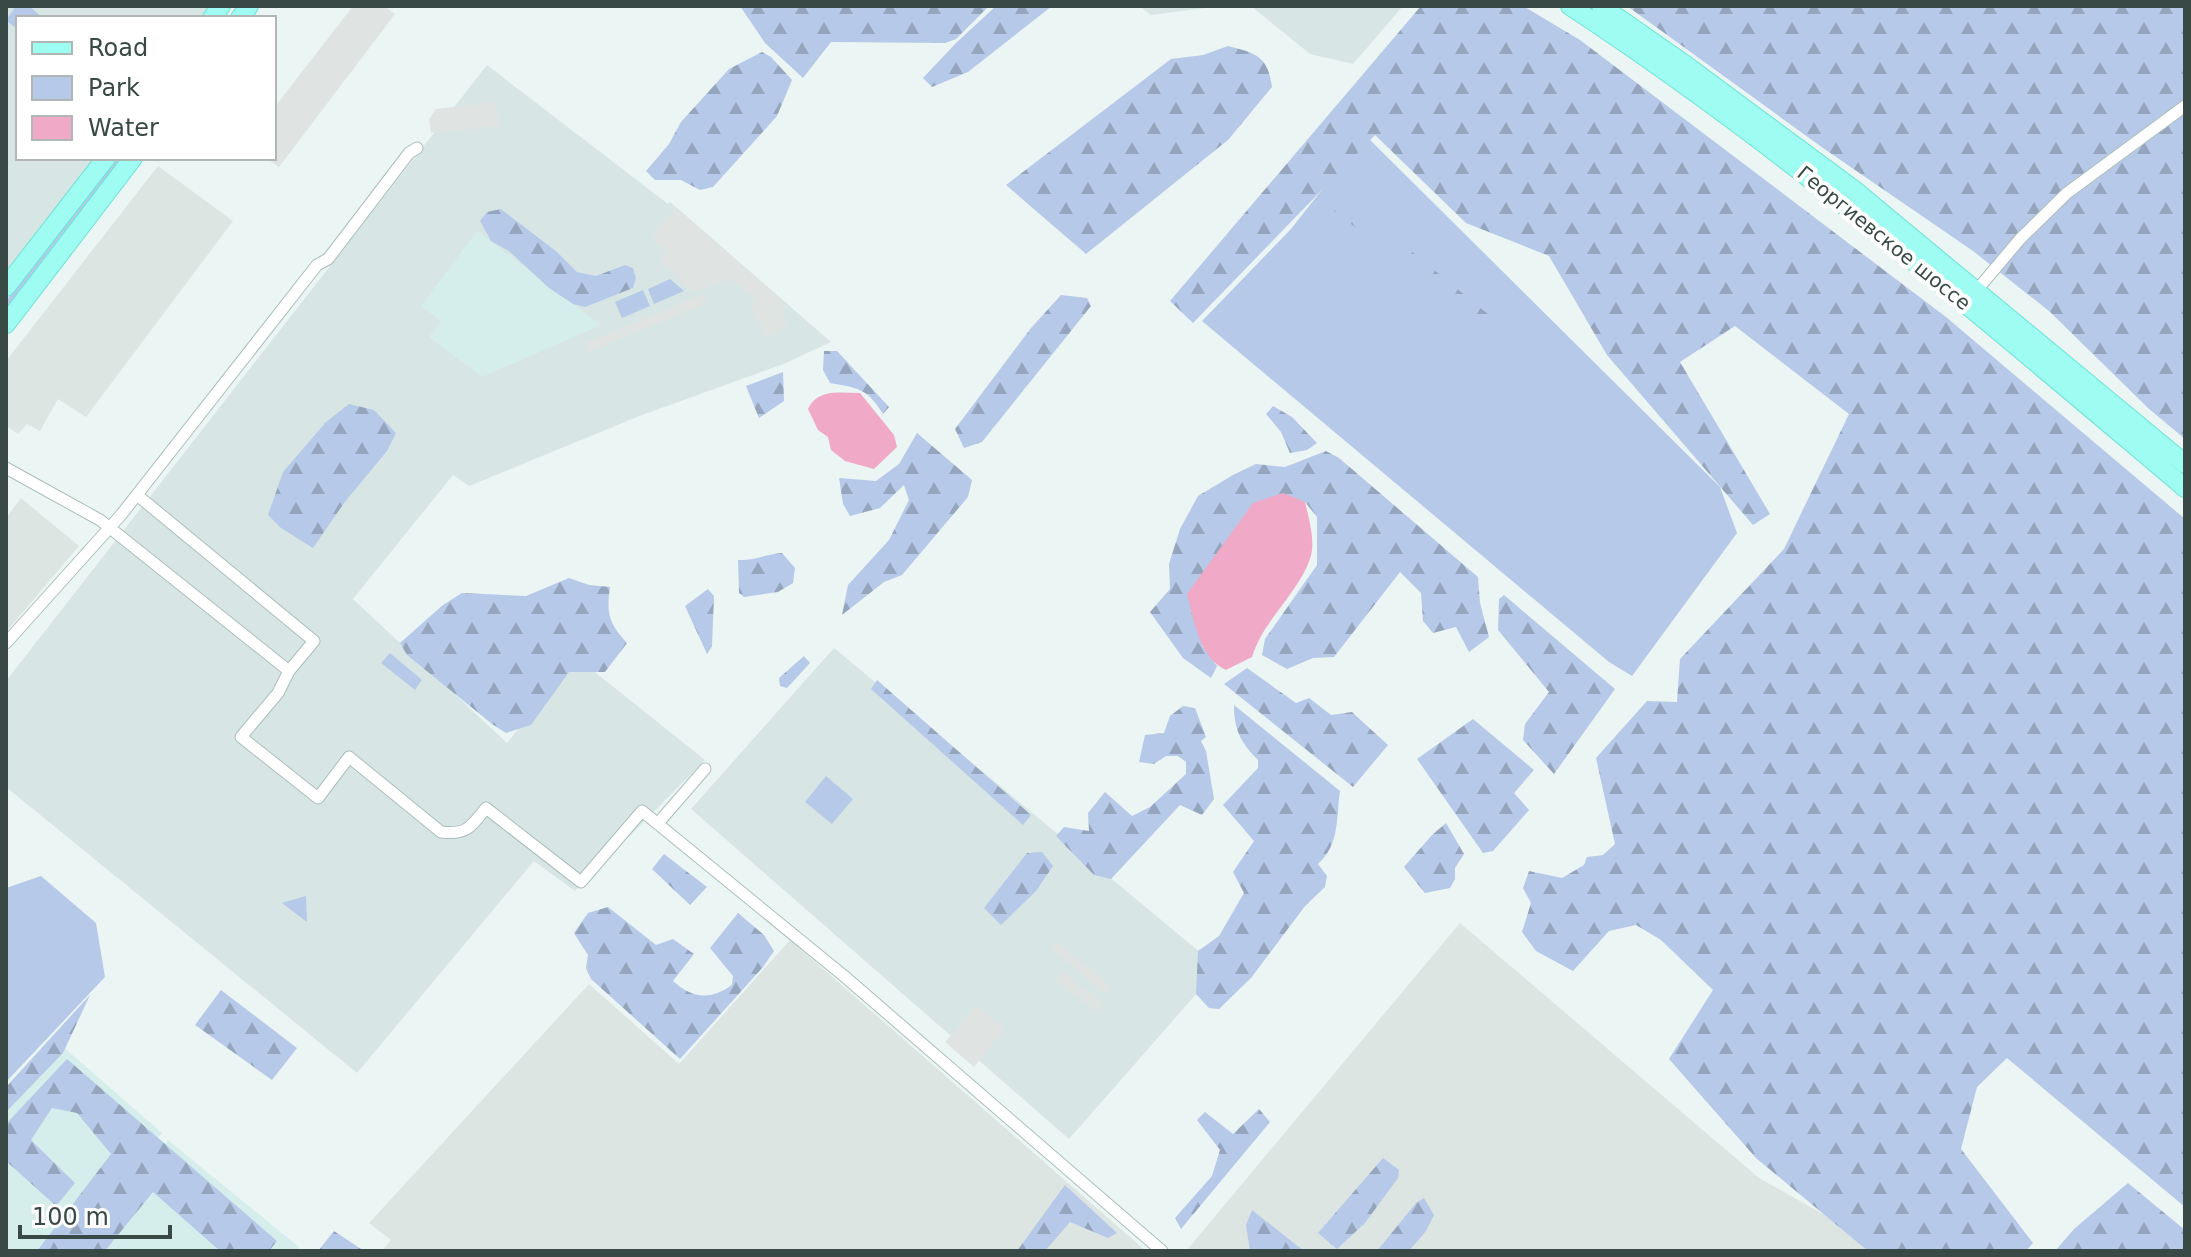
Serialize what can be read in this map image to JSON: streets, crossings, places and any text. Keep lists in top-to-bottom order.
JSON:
{
  "streets": {
    "main road": ["Георгиевское шоссе"]
  },
  "legend": ["Road", "Park", "Water"],
  "scale_bar": "100 m"
}
